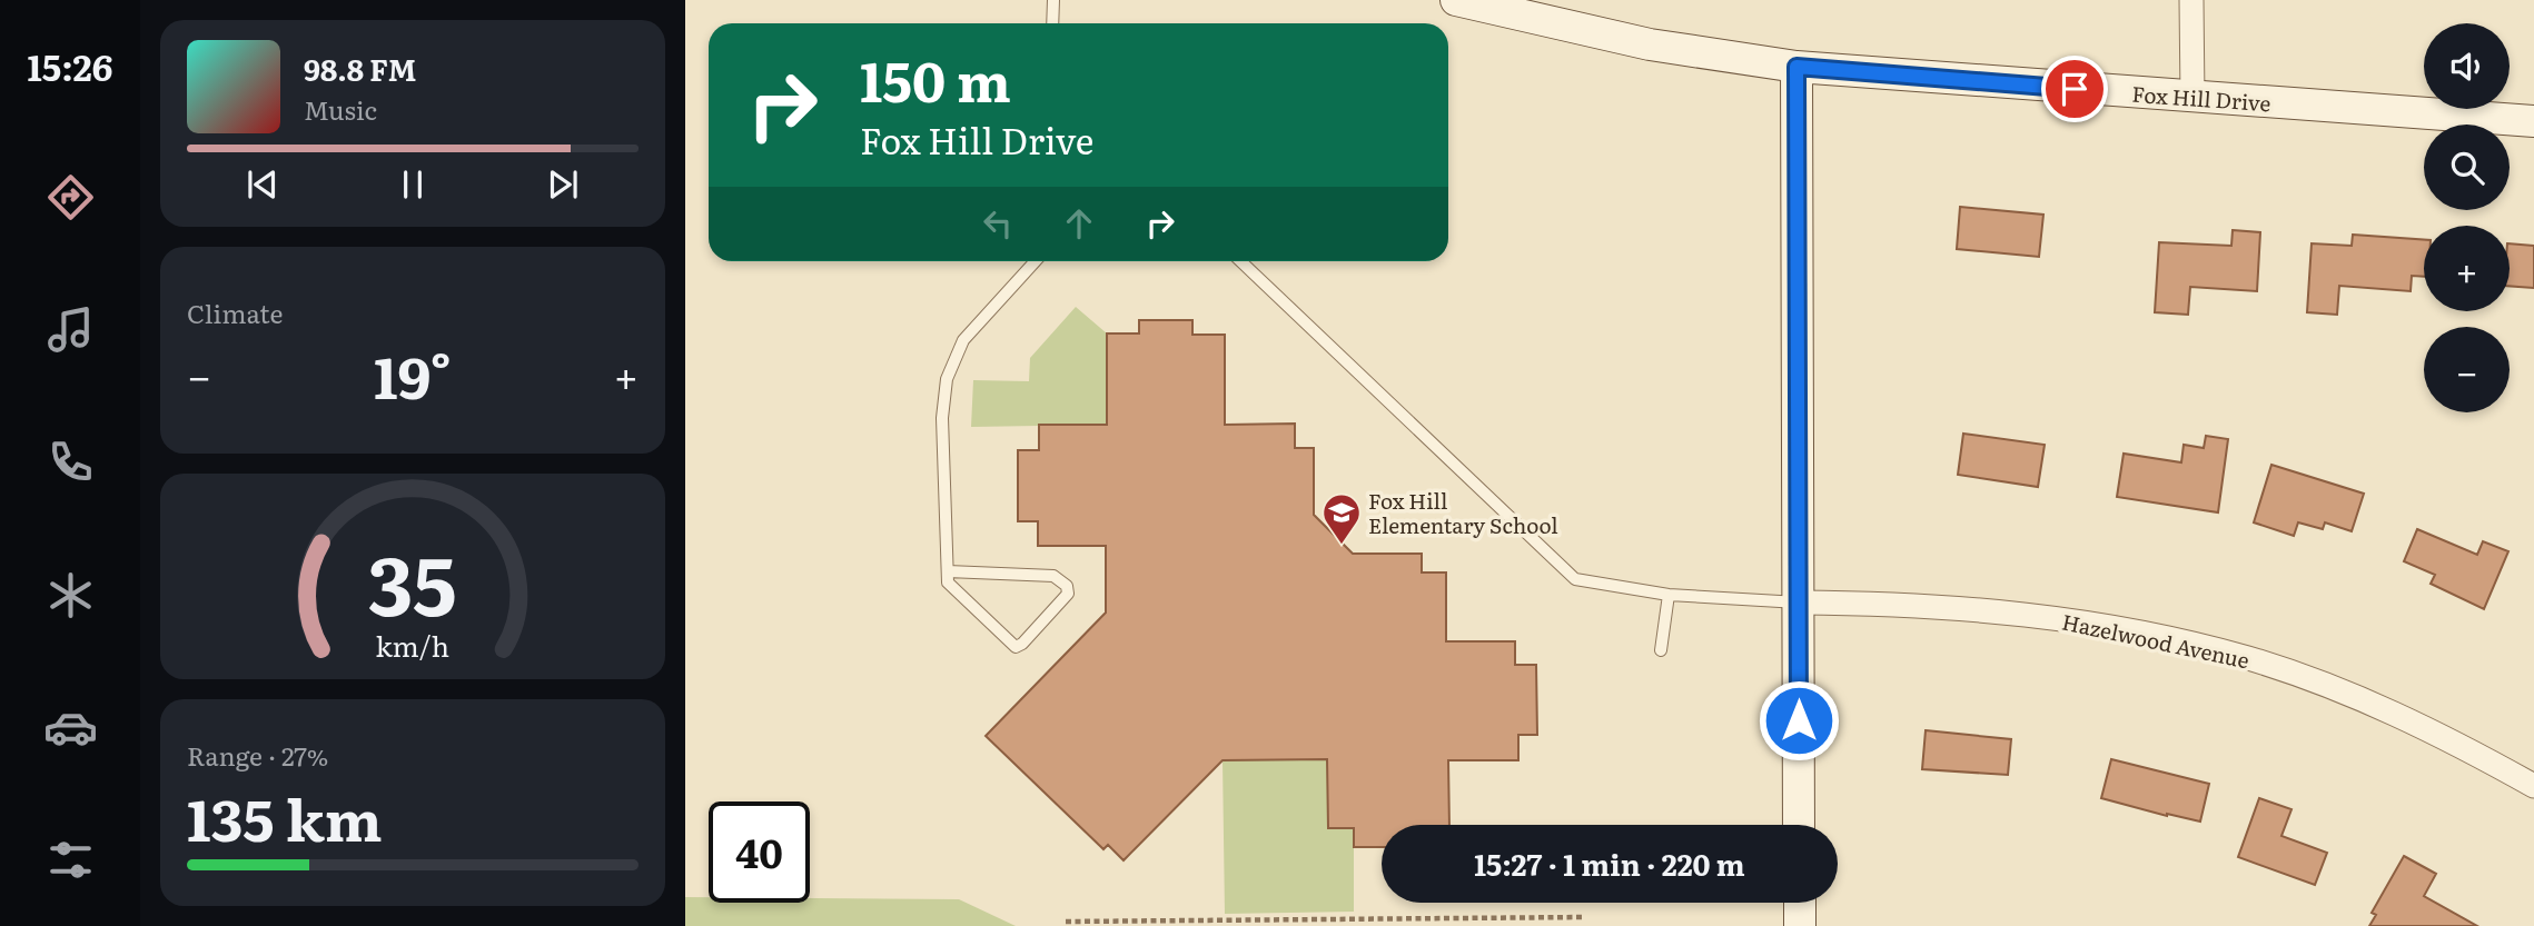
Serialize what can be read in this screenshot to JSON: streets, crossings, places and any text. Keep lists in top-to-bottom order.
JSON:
{
  "streets": {
    "street": ["Fox Hill Drive", "Hazelwood Avenue"]
  },
  "places": {
    "school or university": ["Fox Hill Elementary School"]
  },
  "page": {
    "tabs": "15:26",
    "map_buttons": ["+", "−"],
    "turn": ["150 m", "Fox Hill Drive"],
    "song": ["98.8 FM", "Music"],
    "tile": [
      "Climate",
      ["Range · 27%", "135 km"]
    ],
    "heat": ["−", "19°", "+"],
    "limit": "40",
    "trip": "15:27 · 1 min · 220 m",
    "gauge": ["35", "km/h"]
  }
}
